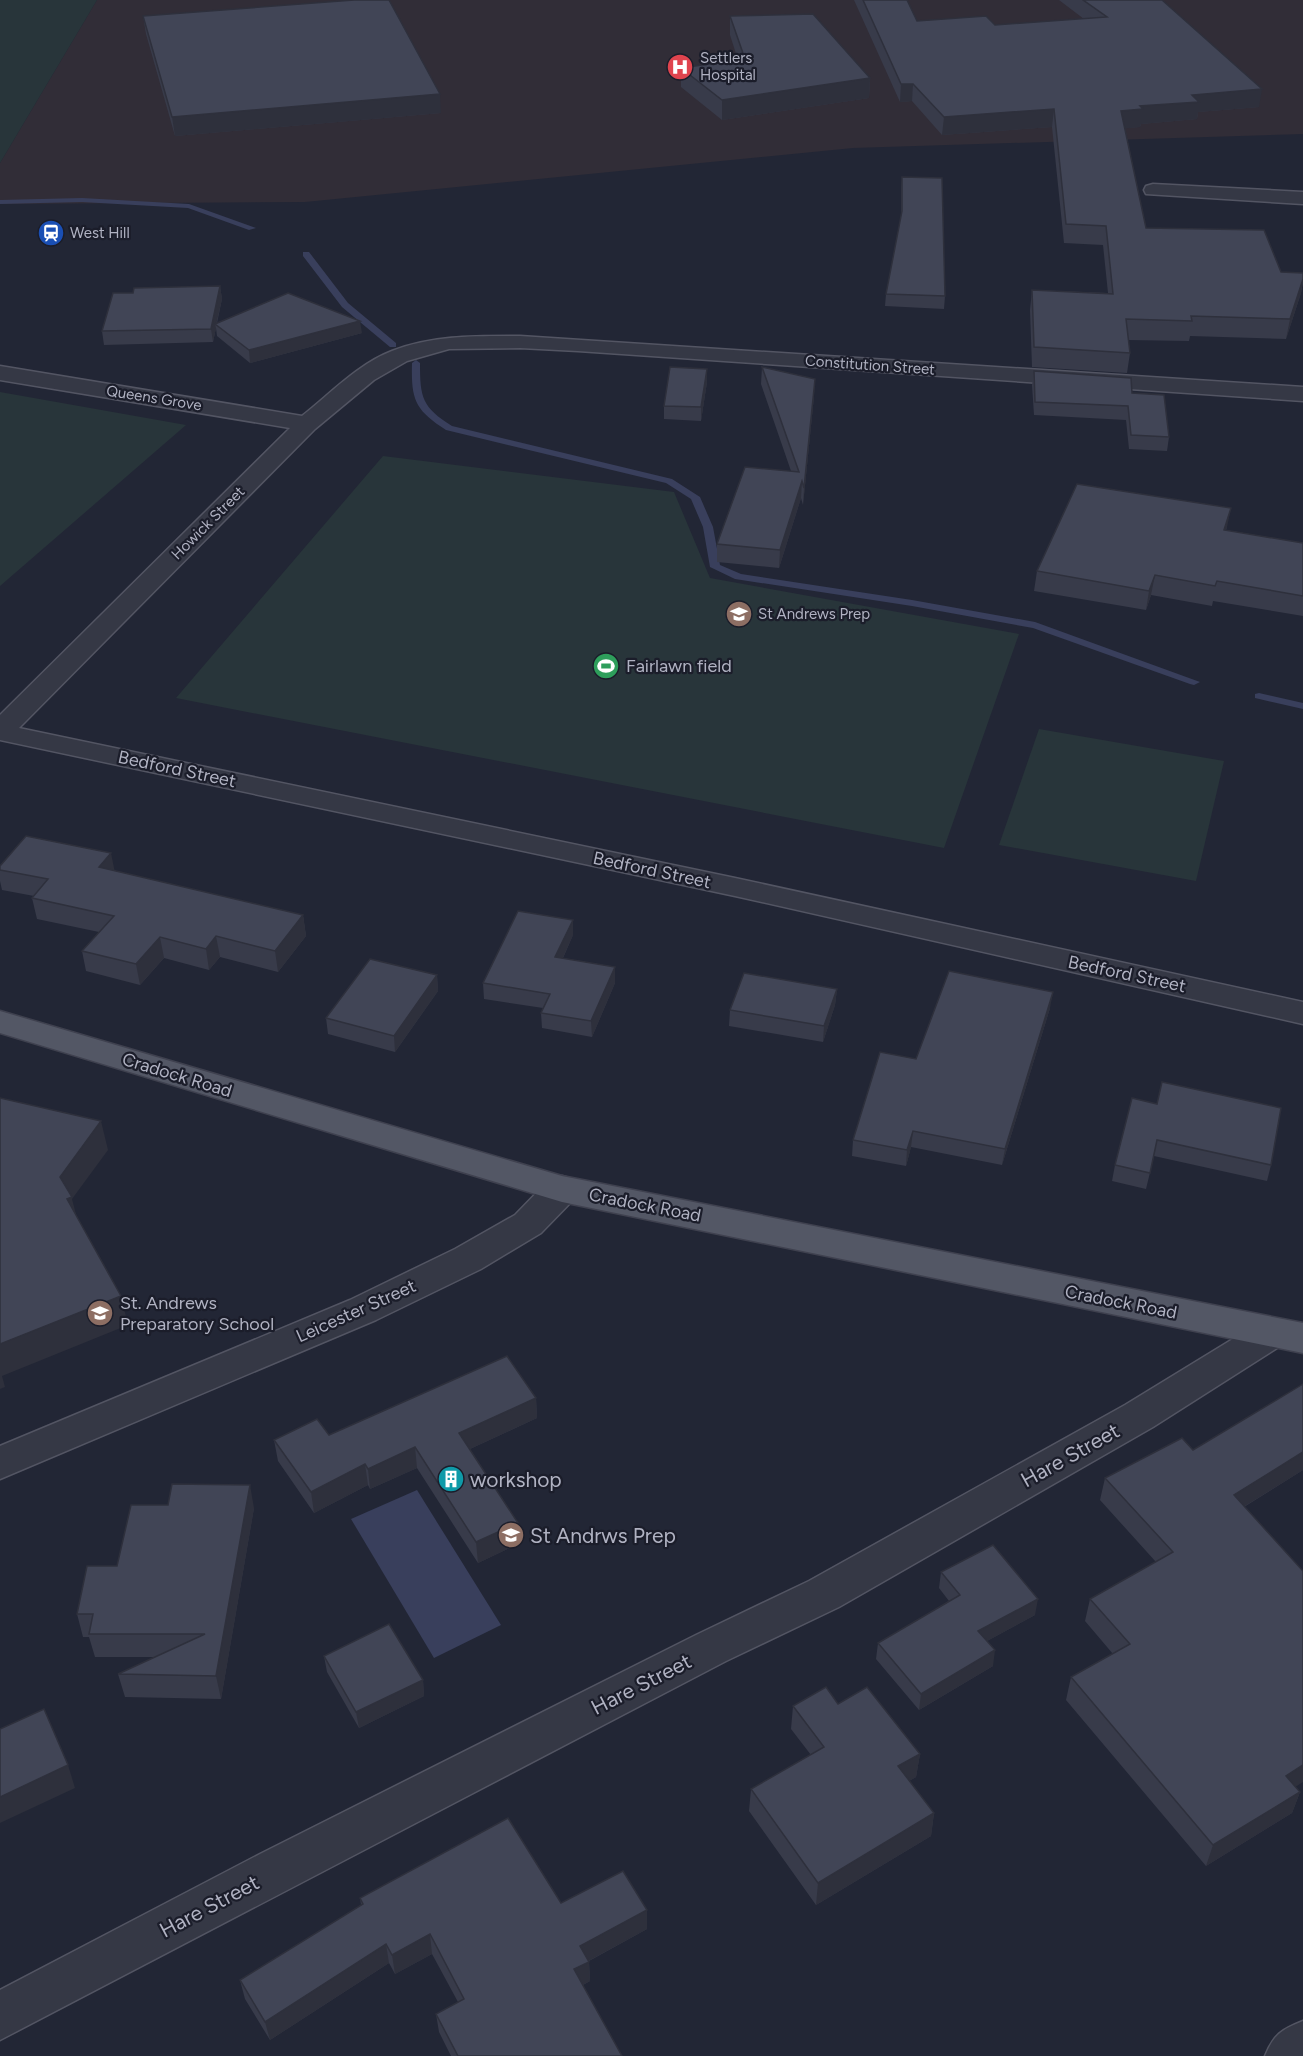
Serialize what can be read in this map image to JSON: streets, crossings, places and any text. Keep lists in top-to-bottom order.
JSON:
{
  "streets": {
    "main road": ["Cradock Road"],
    "street": [
      "Constitution Street",
      "Queens Grove",
      "Howick Street",
      "Bedford Street",
      "Leicester Street",
      "Hare Street"
    ]
  },
  "crossings": [
    ["Constitution Street", "Howick Street"],
    ["Queens Grove", "Howick Street"],
    ["Howick Street", "Bedford Street"],
    ["Cradock Road", "Leicester Street"],
    ["Cradock Road", "Hare Street"]
  ],
  "places": {
    "hospital": ["Settlers Hospital"],
    "station": ["West Hill"],
    "school or university": ["St Andrews Prep", "St. Andrews Preparatory School", "St Andrws Prep"],
    "sports": ["Fairlawn field"],
    "building": ["workshop"]
  }
}
